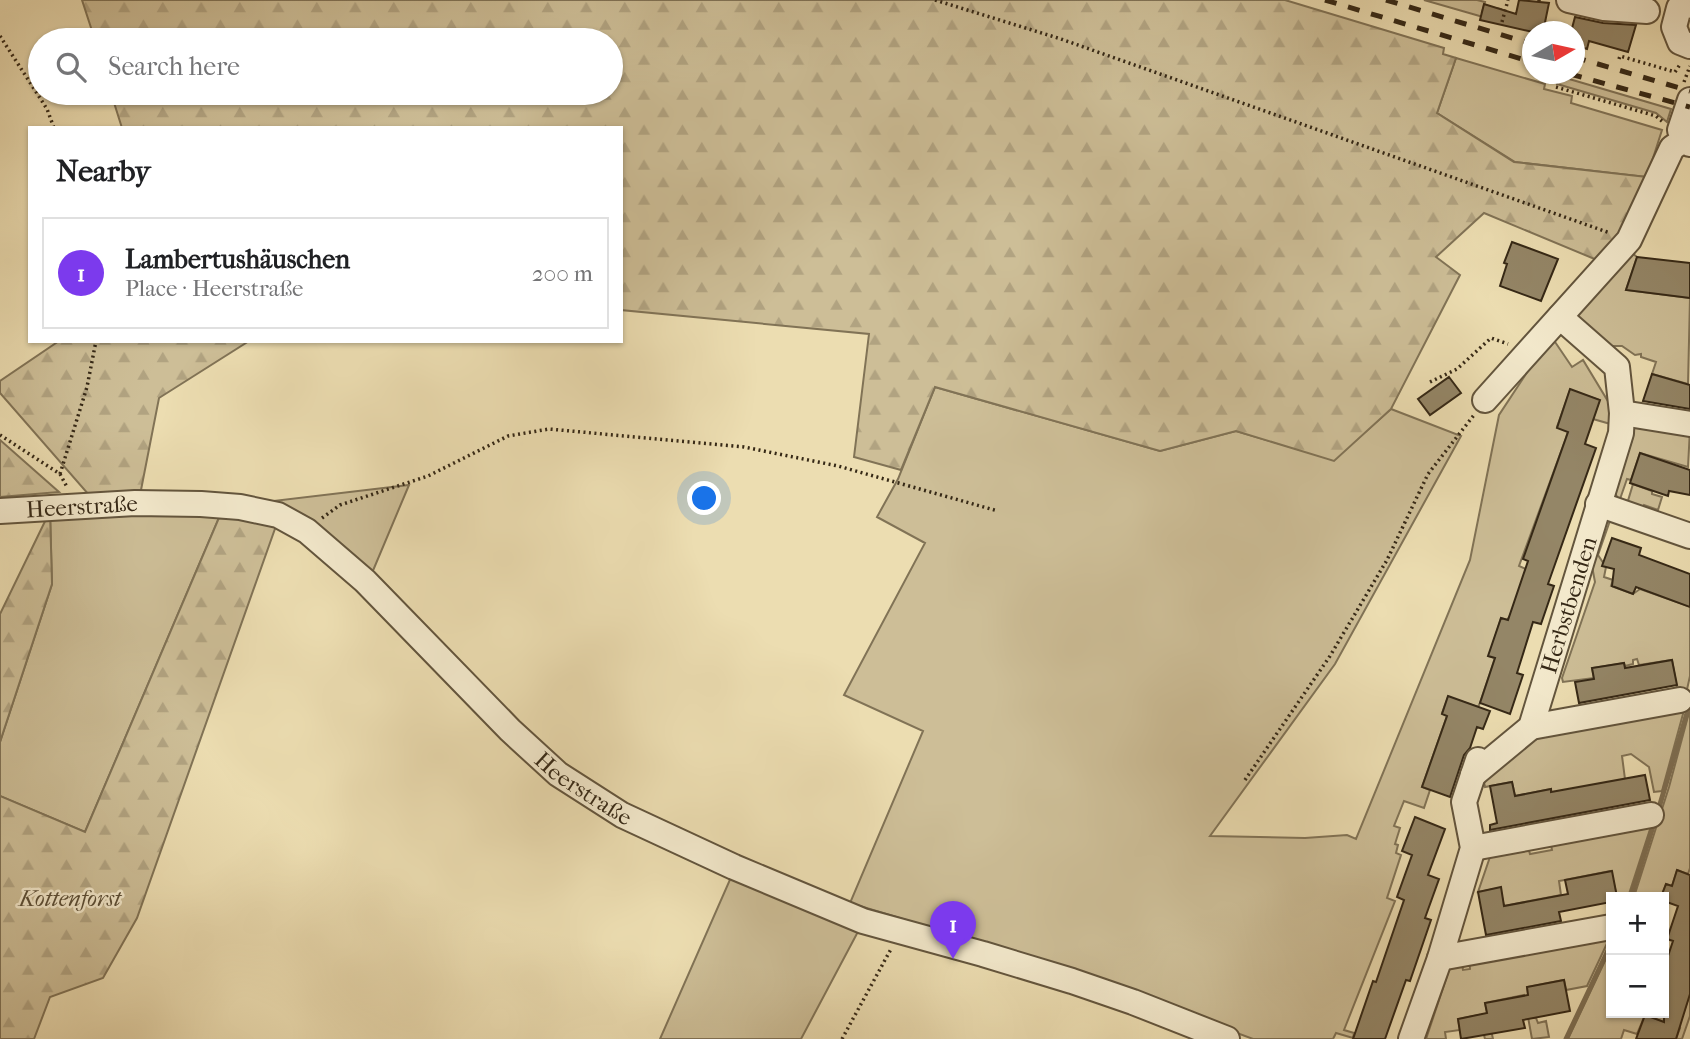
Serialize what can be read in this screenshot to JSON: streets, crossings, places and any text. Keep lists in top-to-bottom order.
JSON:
{
  "streets": {
    "street": ["Heerstraße", "Herbstbenden"]
  },
  "parks": ["Kottenforst"],
  "north": "right",
  "page": {
    "search": "Search here",
    "heading": "Nearby",
    "list": [
      {
        "mark": "1",
        "name": "Lambertushäuschen",
        "note": "Place · Heerstraße",
        "value": "200 m"
      }
    ],
    "map_buttons": ["+", "−"],
    "pins": "1"
  }
}
